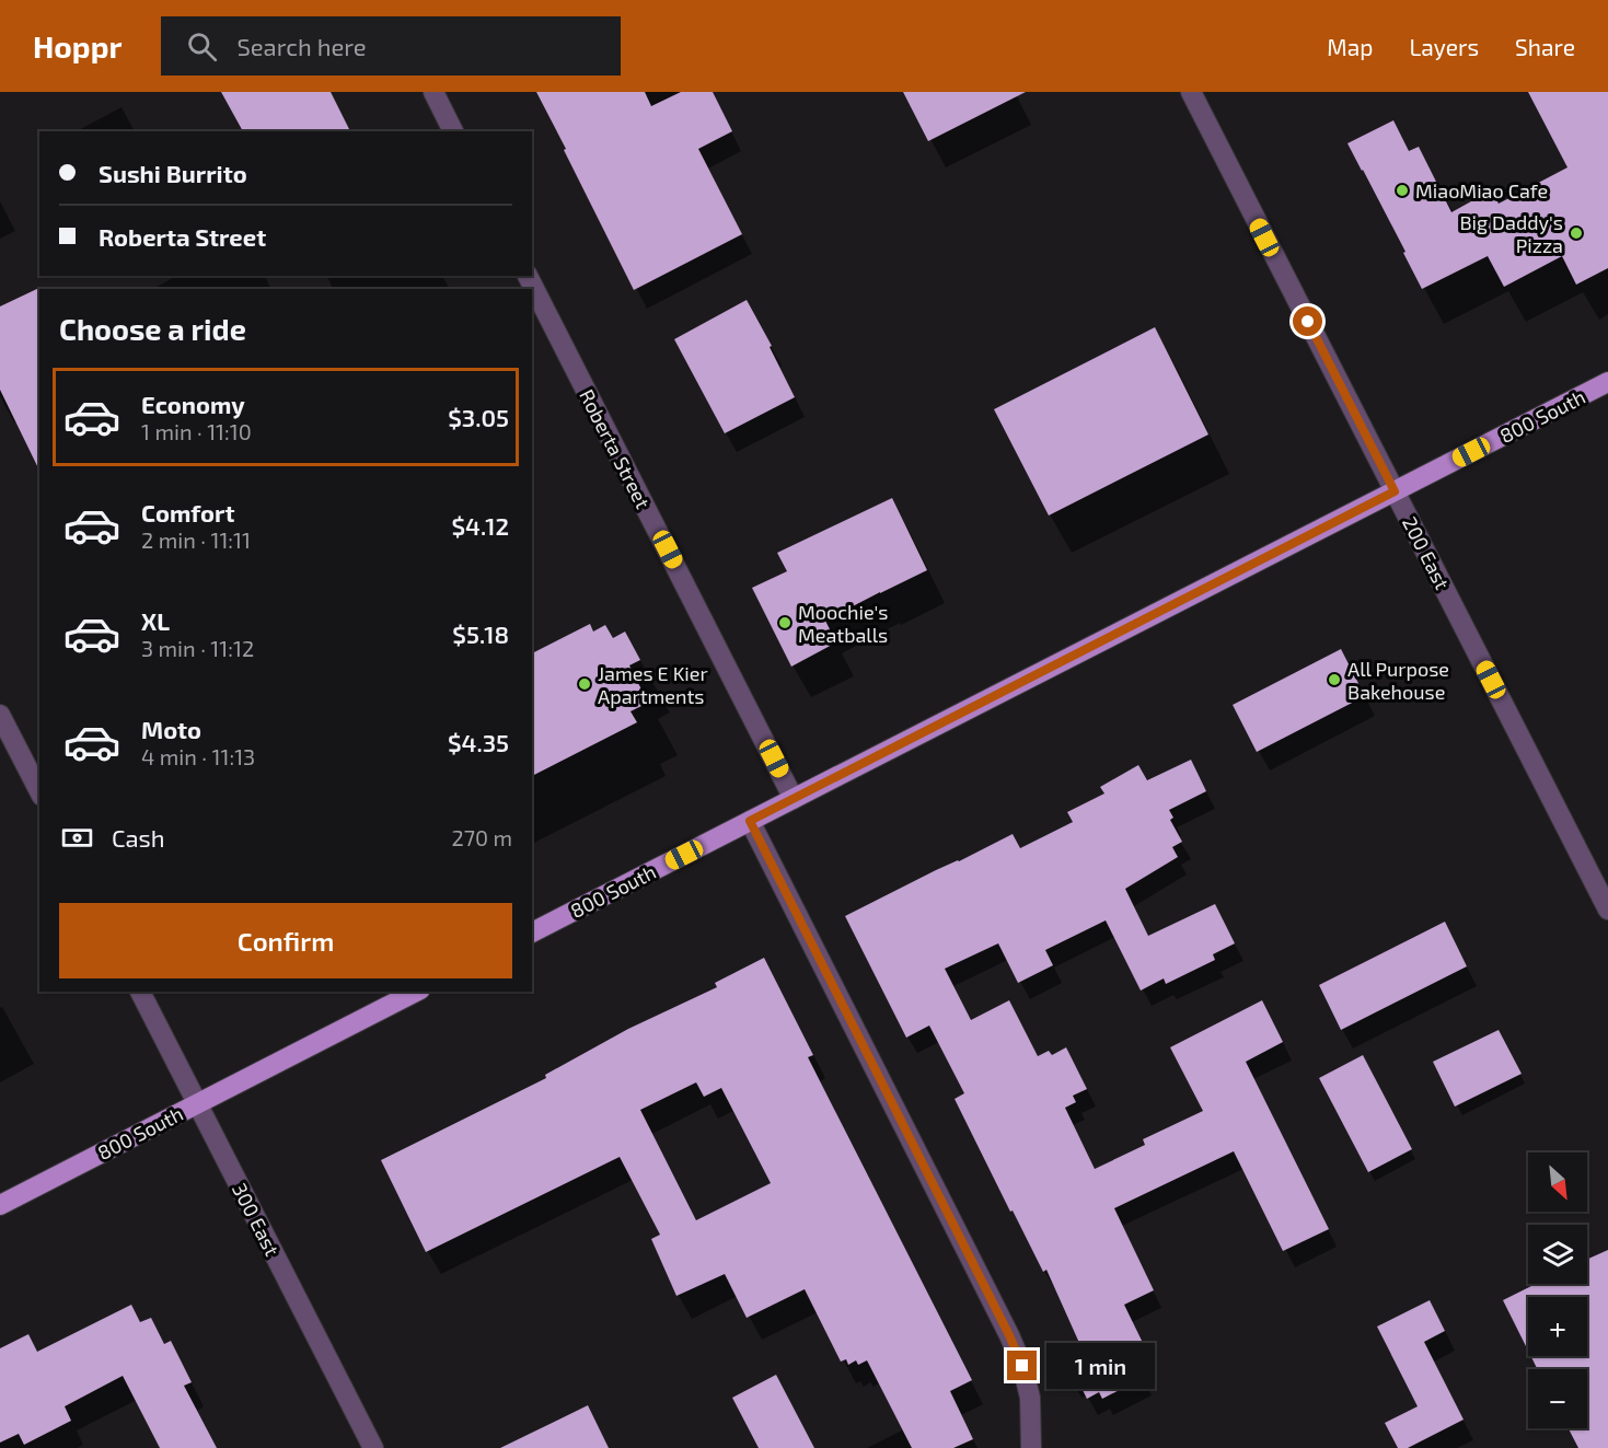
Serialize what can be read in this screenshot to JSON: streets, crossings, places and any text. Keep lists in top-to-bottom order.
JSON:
{
  "streets": {
    "main road": ["800 South"],
    "street": ["Roberta Street", "200 East", "300 East"]
  },
  "crossings": [
    ["800 South", "Roberta Street"],
    ["800 South", "200 East"],
    ["800 South", "300 East"]
  ],
  "places": [
    "MiaoMiao Cafe",
    "Big Daddy's Pizza",
    "Moochie's Meatballs",
    "All Purpose Bakehouse",
    "James E Kier Apartments"
  ],
  "north": "bottom right",
  "page": {
    "header": "Hoppr",
    "search": "Search here",
    "nav": ["Map", "Layers", "Share"],
    "banner": ["Sushi Burrito", "Roberta Street"],
    "heading": "Choose a ride",
    "list": [
      {
        "name": "Economy",
        "note": "1 min · 11:10",
        "value": "$3.05"
      },
      {
        "name": "Comfort",
        "note": "2 min · 11:11",
        "value": "$4.12"
      },
      {
        "name": "XL",
        "note": "3 min · 11:12",
        "value": "$5.18"
      },
      {
        "name": "Moto",
        "note": "4 min · 11:13",
        "value": "$4.35"
      }
    ],
    "pay": ["Cash", "270 m"],
    "buttons": "Confirm",
    "map_buttons": ["+", "−"],
    "bubble": "1 min"
  }
}
